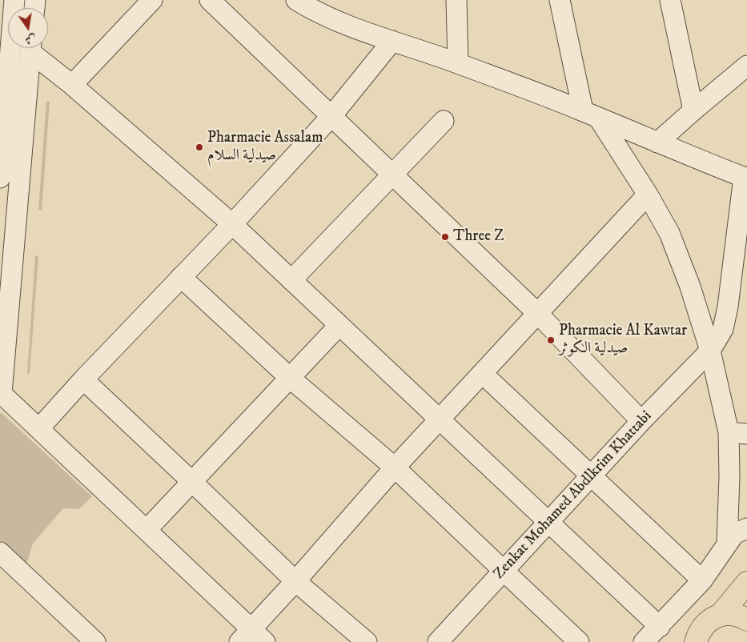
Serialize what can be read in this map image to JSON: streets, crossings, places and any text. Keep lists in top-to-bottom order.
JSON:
{
  "streets": {
    "street": ["Zenkat Mohamed Abdlkrim Khattabi"]
  },
  "places": ["Pharmacie Assalam صيدلية السلام", "Three Z", "Pharmacie Al Kawtar صيدلية الكوثر"],
  "north": "bottom"
}
